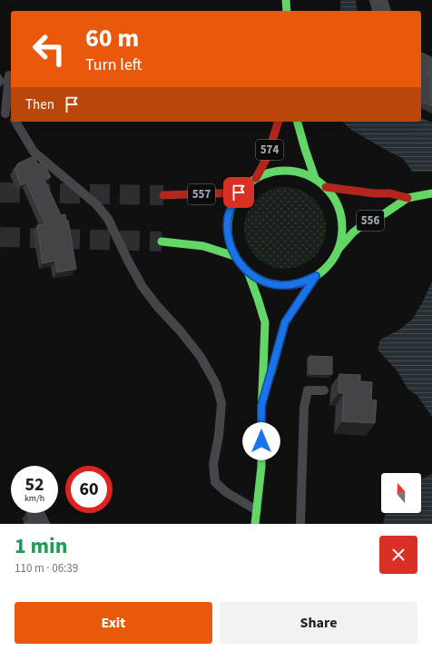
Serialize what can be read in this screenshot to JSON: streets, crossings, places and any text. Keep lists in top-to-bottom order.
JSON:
{
  "streets": {
    "main road": ["574", "557", "556"]
  },
  "crossings": [
    ["574", "557"],
    ["574", "556"],
    ["557", "556"]
  ],
  "north": "top",
  "page": {
    "turn": ["60 m", "Turn left"],
    "then": "Then",
    "speed": "52 km/h",
    "limit": "60",
    "heading": ["1 min", "110 m · 06:39"],
    "buttons": ["Exit", "Share"]
  }
}
